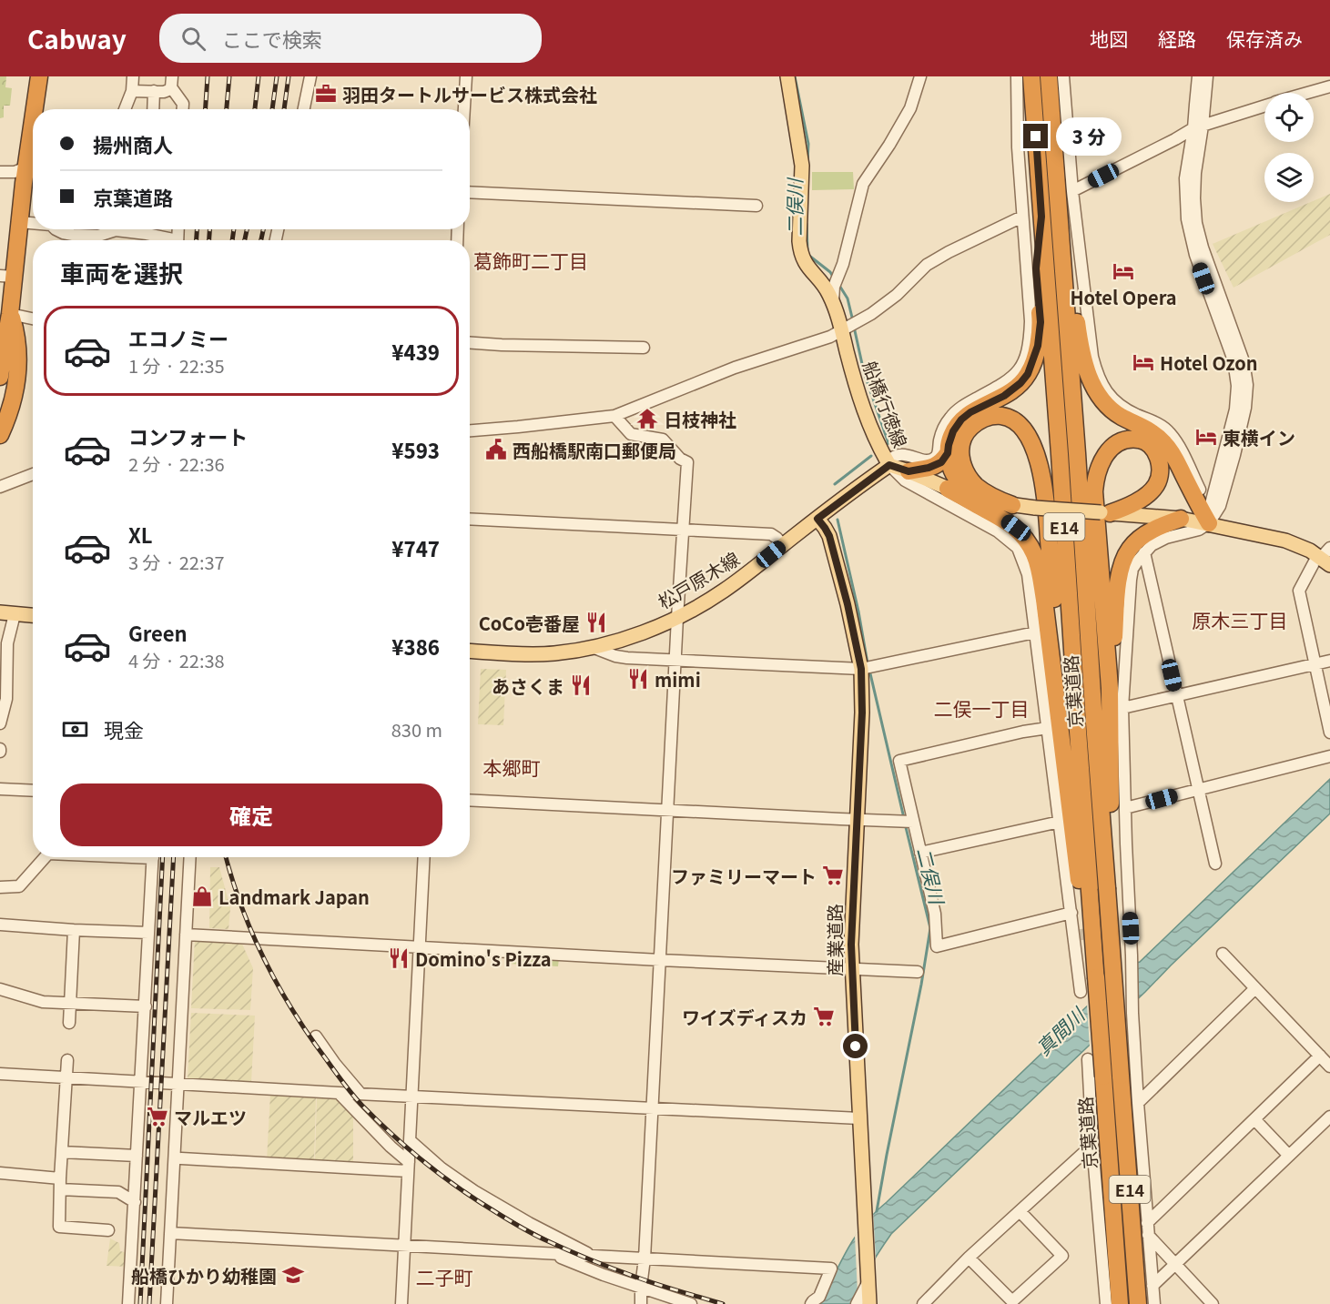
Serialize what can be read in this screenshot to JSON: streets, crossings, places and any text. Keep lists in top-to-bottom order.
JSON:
{
  "streets": {
    "highway": ["E14", "京葉道路"],
    "main road": ["船橋行徳線", "松戸原木線", "産業道路"]
  },
  "crossings": [
    ["船橋行徳線", "松戸原木線"],
    ["松戸原木線", "産業道路"]
  ],
  "districts": [
    "葛飾町二丁目",
    "原木三丁目",
    "二俣一丁目",
    "本郷町",
    "二子町"
  ],
  "water": ["二俣川", "真間川"],
  "places": {
    "office": ["羽田タートルサービス株式会社"],
    "hotel": ["Hotel Opera", "Hotel Ozon", "東横イン"],
    "temple": ["日枝神社"],
    "public building": ["西船橋駅南口郵便局"],
    "restaurant": [
      "CoCo壱番屋",
      "mimi",
      "あさくま",
      "Domino's Pizza"
    ],
    "supermarket": ["ファミリーマート", "ワイズディスカ", "マルエツ"],
    "shop": ["Landmark Japan"],
    "school or university": ["船橋ひかり幼稚園"]
  },
  "page": {
    "header": "Cabway",
    "search": "ここで検索",
    "nav": ["地図", "経路", "保存済み"],
    "banner": ["揚州商人", "京葉道路"],
    "bubble": "3 分",
    "heading": "車両を選択",
    "list": [
      {
        "name": "エコノミー",
        "note": "1 分 · 22:35",
        "value": "¥439"
      },
      {
        "name": "コンフォート",
        "note": "2 分 · 22:36",
        "value": "¥593"
      },
      {
        "name": "XL",
        "note": "3 分 · 22:37",
        "value": "¥747"
      },
      {
        "name": "Green",
        "note": "4 分 · 22:38",
        "value": "¥386"
      }
    ],
    "pay": ["現金", "830 m"],
    "buttons": "確定"
  }
}
